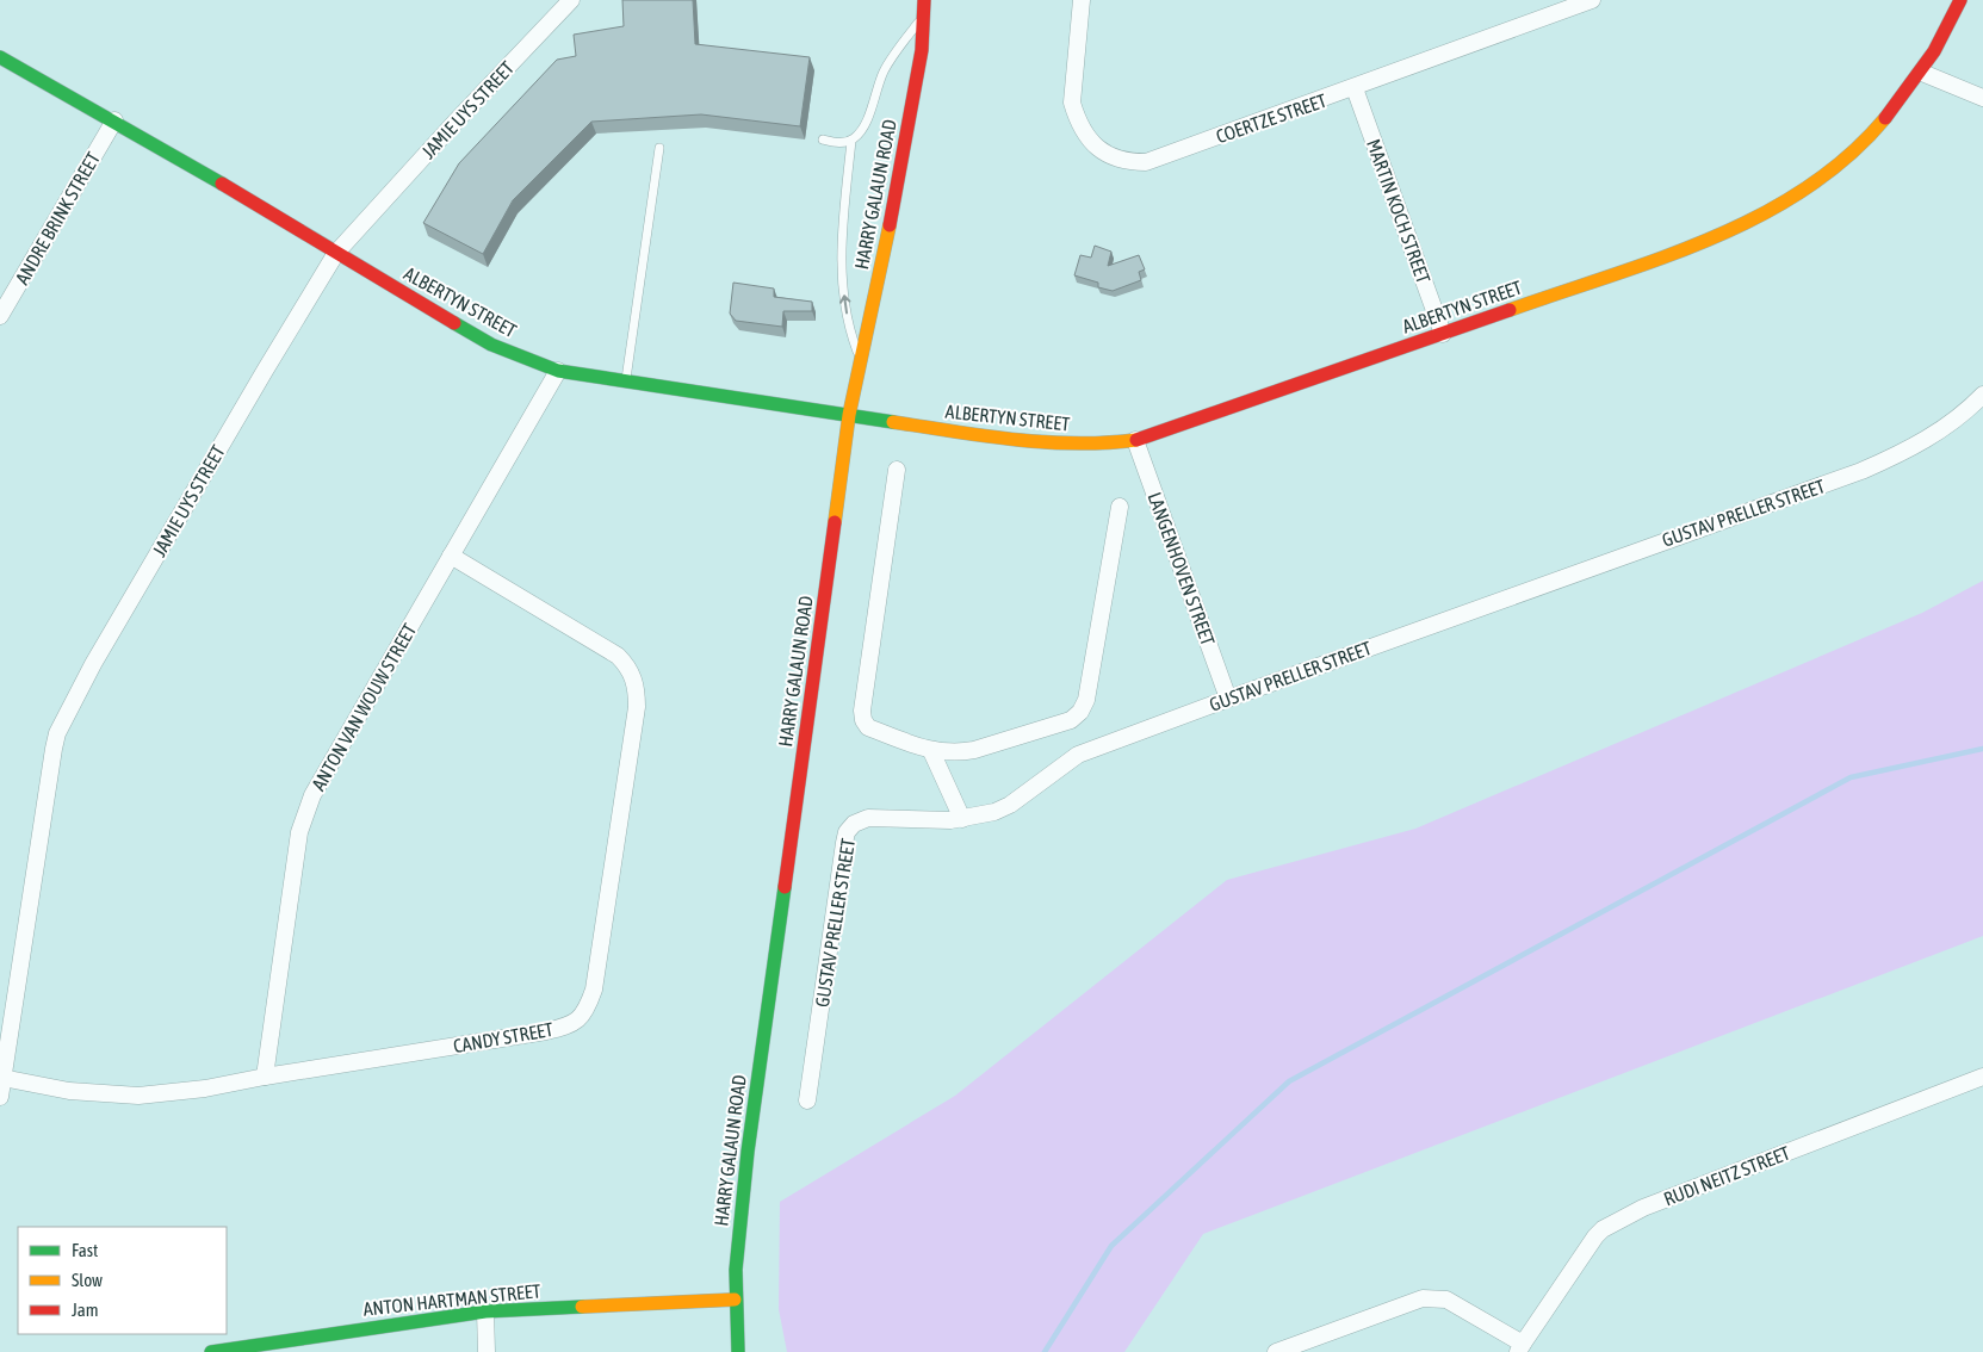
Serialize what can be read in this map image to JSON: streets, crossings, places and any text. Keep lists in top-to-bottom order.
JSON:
{
  "streets": {
    "street": [
      "JAMIE UYS STREET",
      "COERTZE STREET",
      "HARRY GALAUN ROAD",
      "MARTIN KOCH STREET",
      "ANDRE BRINK STREET",
      "ALBERTYN STREET",
      "GUSTAV PRELLER STREET",
      "LANGENHOVEN STREET",
      "ANTON VAN WOUW STREET",
      "CANDY STREET",
      "RUDI NEITZ STREET",
      "ANTON HARTMAN STREET"
    ]
  },
  "crossings": [
    ["JAMIE UYS STREET", "ALBERTYN STREET"],
    ["JAMIE UYS STREET", "CANDY STREET"],
    ["COERTZE STREET", "MARTIN KOCH STREET"],
    ["HARRY GALAUN ROAD", "ALBERTYN STREET"],
    ["HARRY GALAUN ROAD", "ANTON HARTMAN STREET"],
    ["MARTIN KOCH STREET", "ALBERTYN STREET"],
    ["ANDRE BRINK STREET", "ALBERTYN STREET"],
    ["ALBERTYN STREET", "LANGENHOVEN STREET"],
    ["ALBERTYN STREET", "ANTON VAN WOUW STREET"],
    ["GUSTAV PRELLER STREET", "LANGENHOVEN STREET"],
    ["ANTON VAN WOUW STREET", "CANDY STREET"]
  ],
  "legend": ["Fast", "Slow", "Jam"]
}
